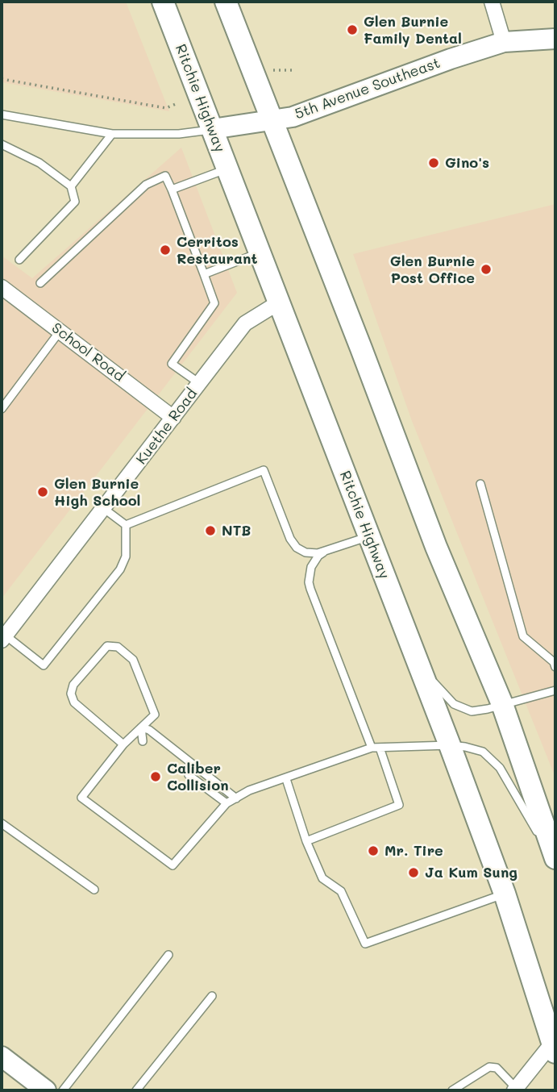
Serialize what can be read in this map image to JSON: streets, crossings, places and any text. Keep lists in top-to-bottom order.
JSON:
{
  "streets": {
    "main road": ["Ritchie Highway"],
    "street": ["5th Avenue Southeast", "School Road", "Kuethe Road"]
  },
  "crossings": [
    ["5th Avenue Southeast", "Ritchie Highway"],
    ["Ritchie Highway", "Kuethe Road"],
    ["School Road", "Kuethe Road"]
  ],
  "places": [
    "Glen Burnie Family Dental",
    "Gino's",
    "Cerritos Restaurant",
    "Glen Burnie Post Office",
    "Glen Burnie High School",
    "NTB",
    "Caliber Collision",
    "Mr. Tire",
    "Ja Kum Sung"
  ]
}
